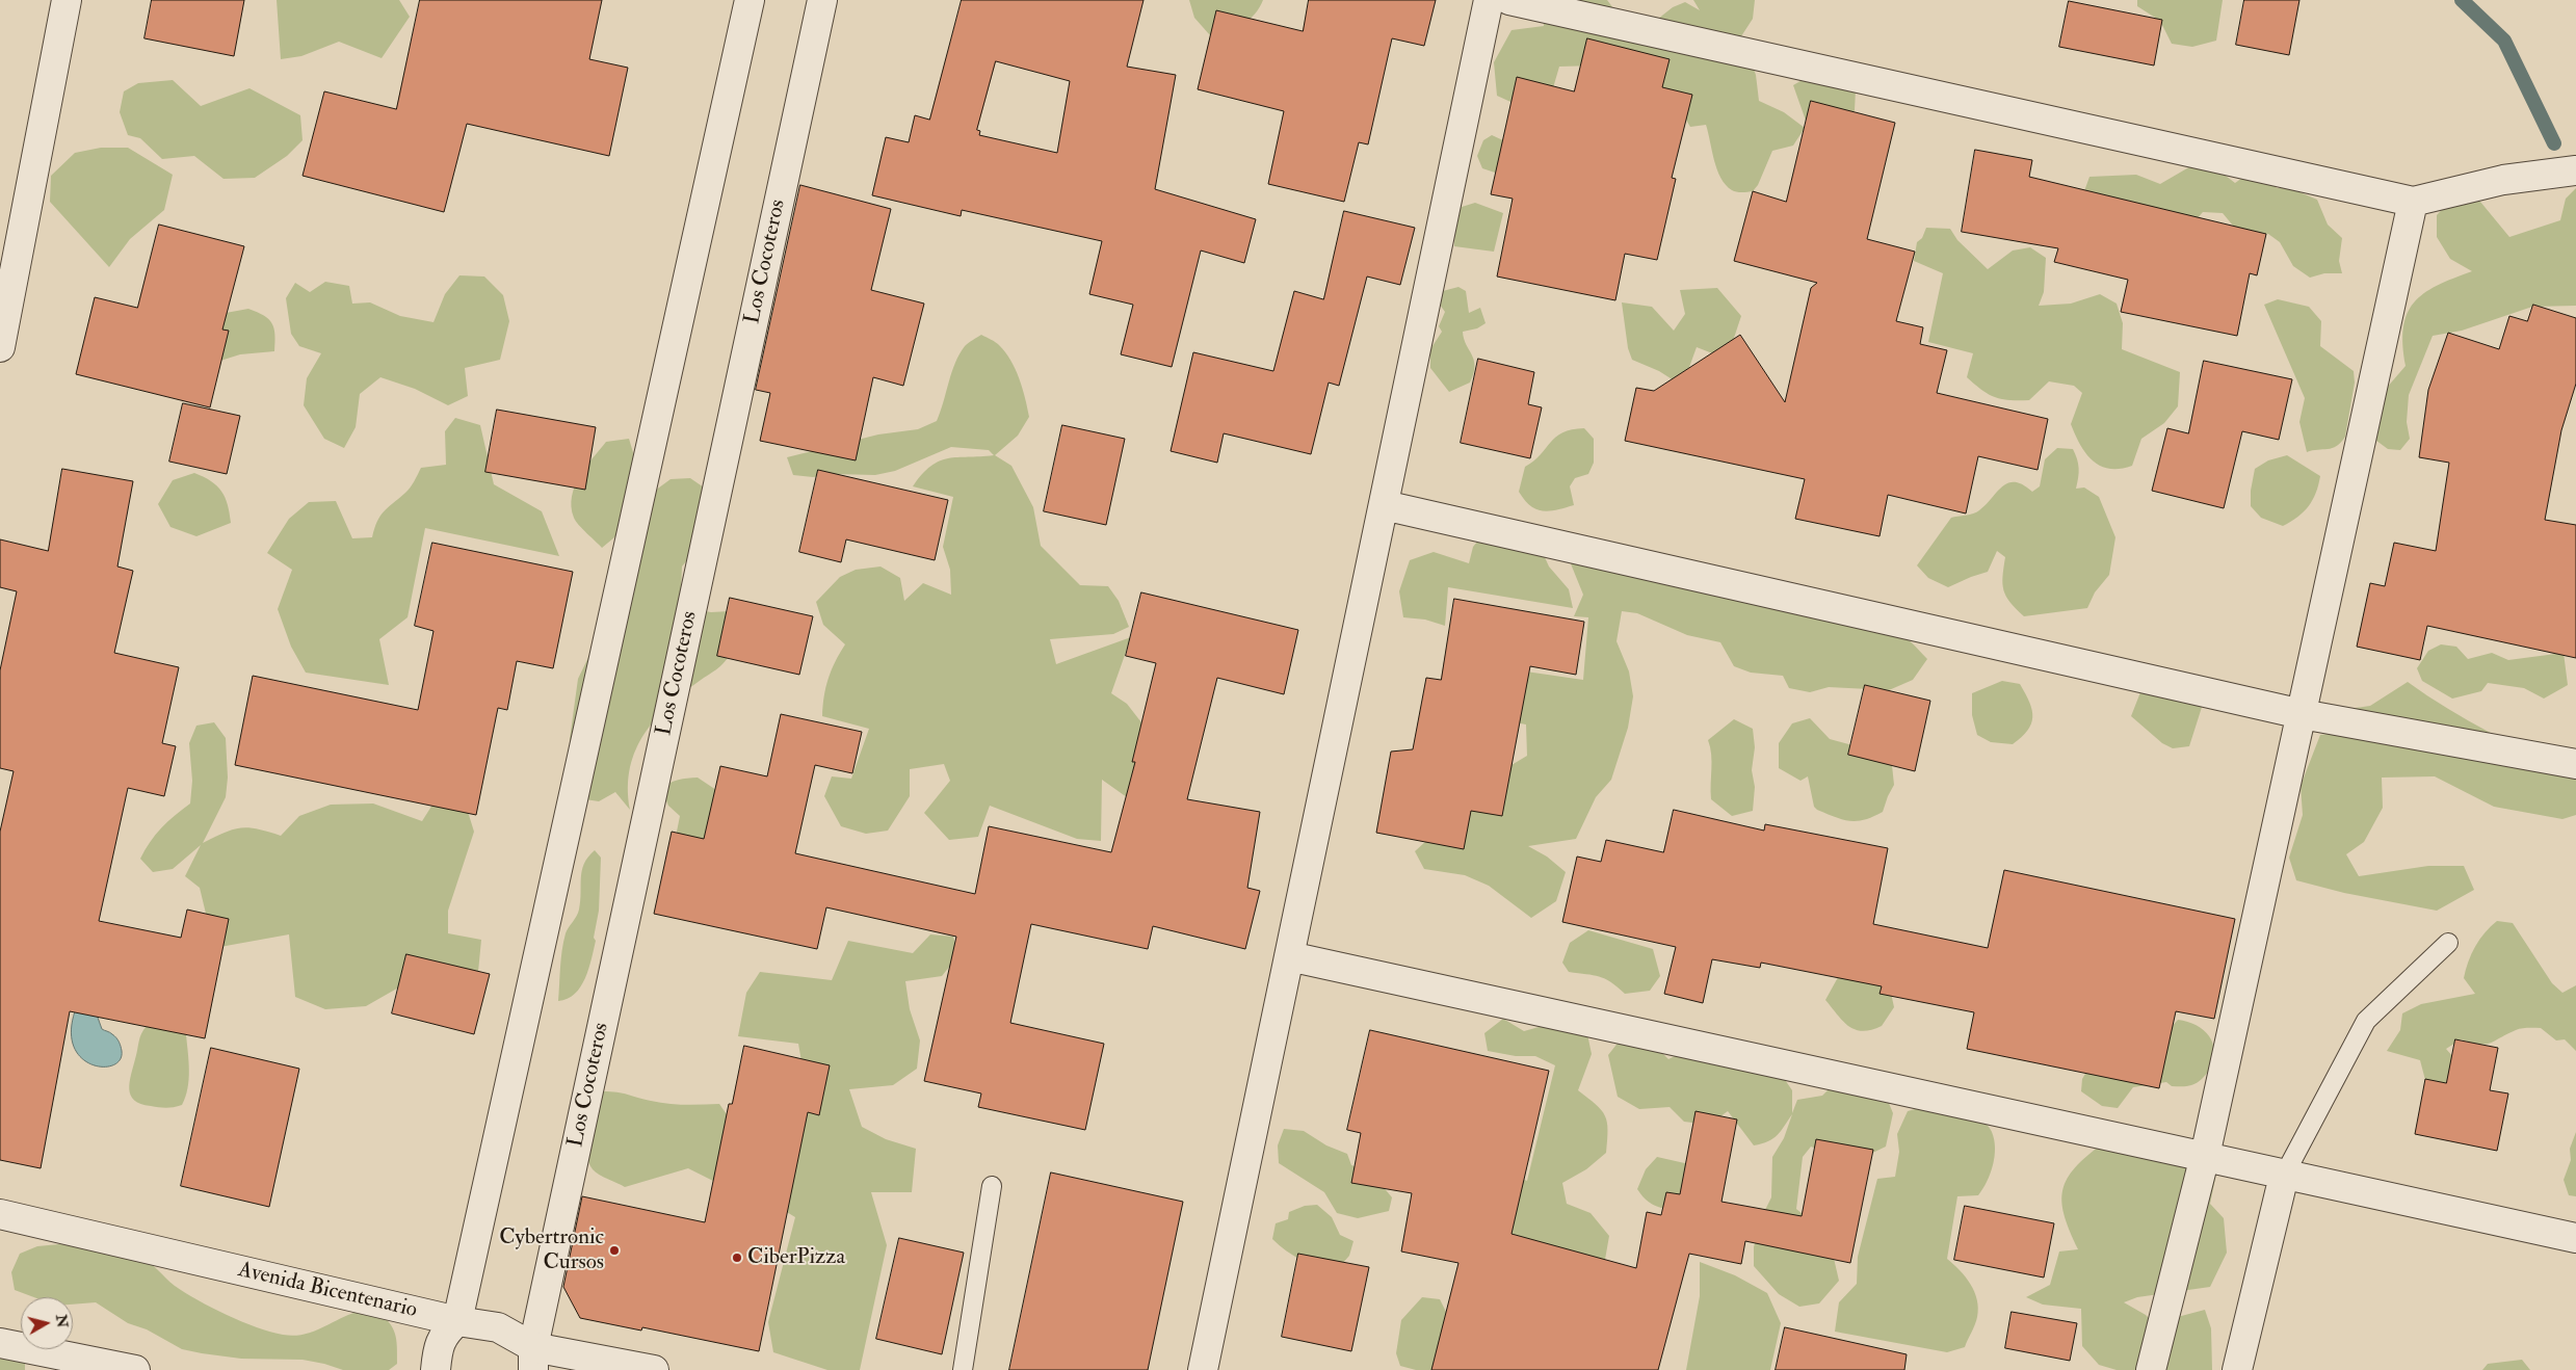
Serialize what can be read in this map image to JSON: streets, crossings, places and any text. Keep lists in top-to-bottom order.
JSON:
{
  "streets": {
    "street": ["Los Cocoteros", "Avenida Bicentenario"]
  },
  "crossings": [
    ["Los Cocoteros", "Avenida Bicentenario"]
  ],
  "places": ["Cybertronic Cursos", "CiberPizza"],
  "north": "right"
}
